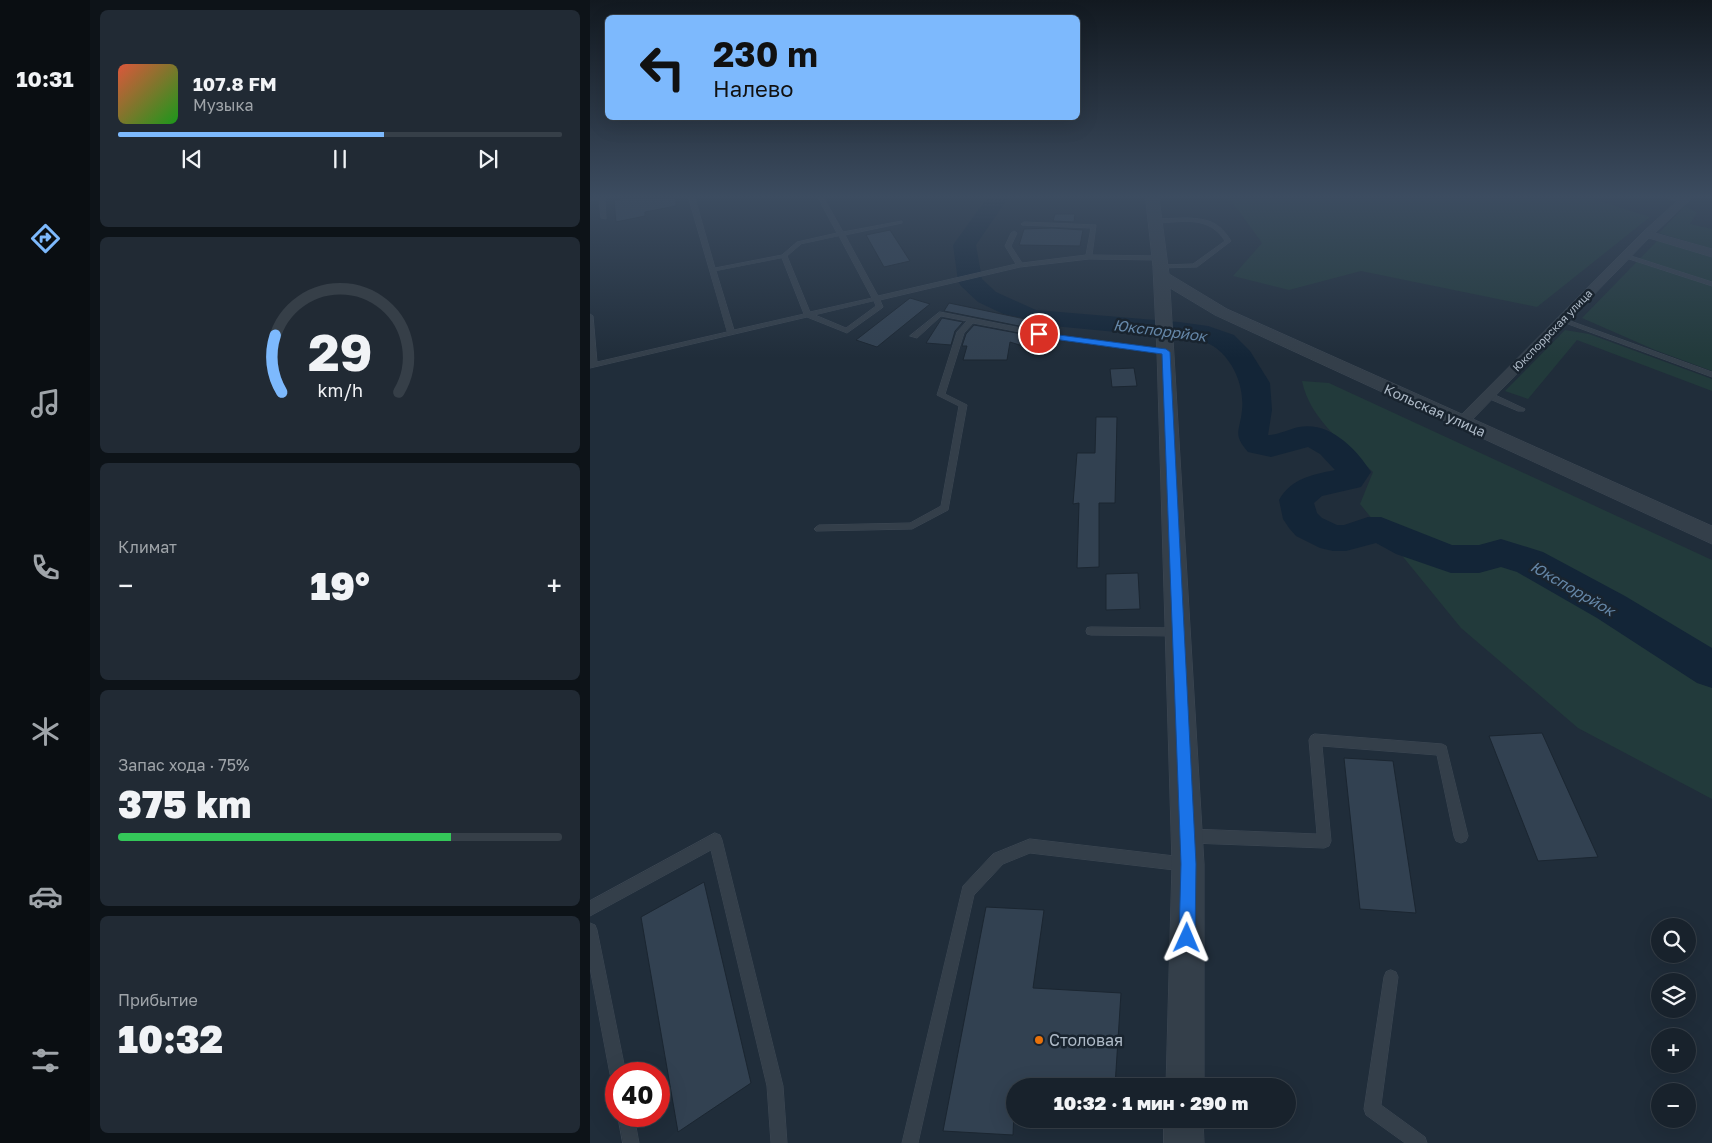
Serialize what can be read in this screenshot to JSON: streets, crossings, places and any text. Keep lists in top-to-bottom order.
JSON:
{
  "streets": {
    "street": ["Юкспоррская улица", "Кольская улица"]
  },
  "crossings": [
    ["Юкспоррская улица", "Кольская улица"]
  ],
  "water": ["Юкспоррйок"],
  "places": ["Столовая"],
  "page": {
    "tabs": "10:31",
    "turn": ["230 m", "Налево"],
    "song": ["107.8 FM", "Музыка"],
    "tile": [
      "Климат",
      ["Запас хода · 75%", "375 km"],
      ["Прибытие", "10:32"]
    ],
    "heat": ["−", "19°", "+"],
    "map_buttons": ["+", "−"],
    "limit": "40",
    "trip": "10:32 · 1 мин · 290 m",
    "gauge": ["29", "km/h"]
  }
}
